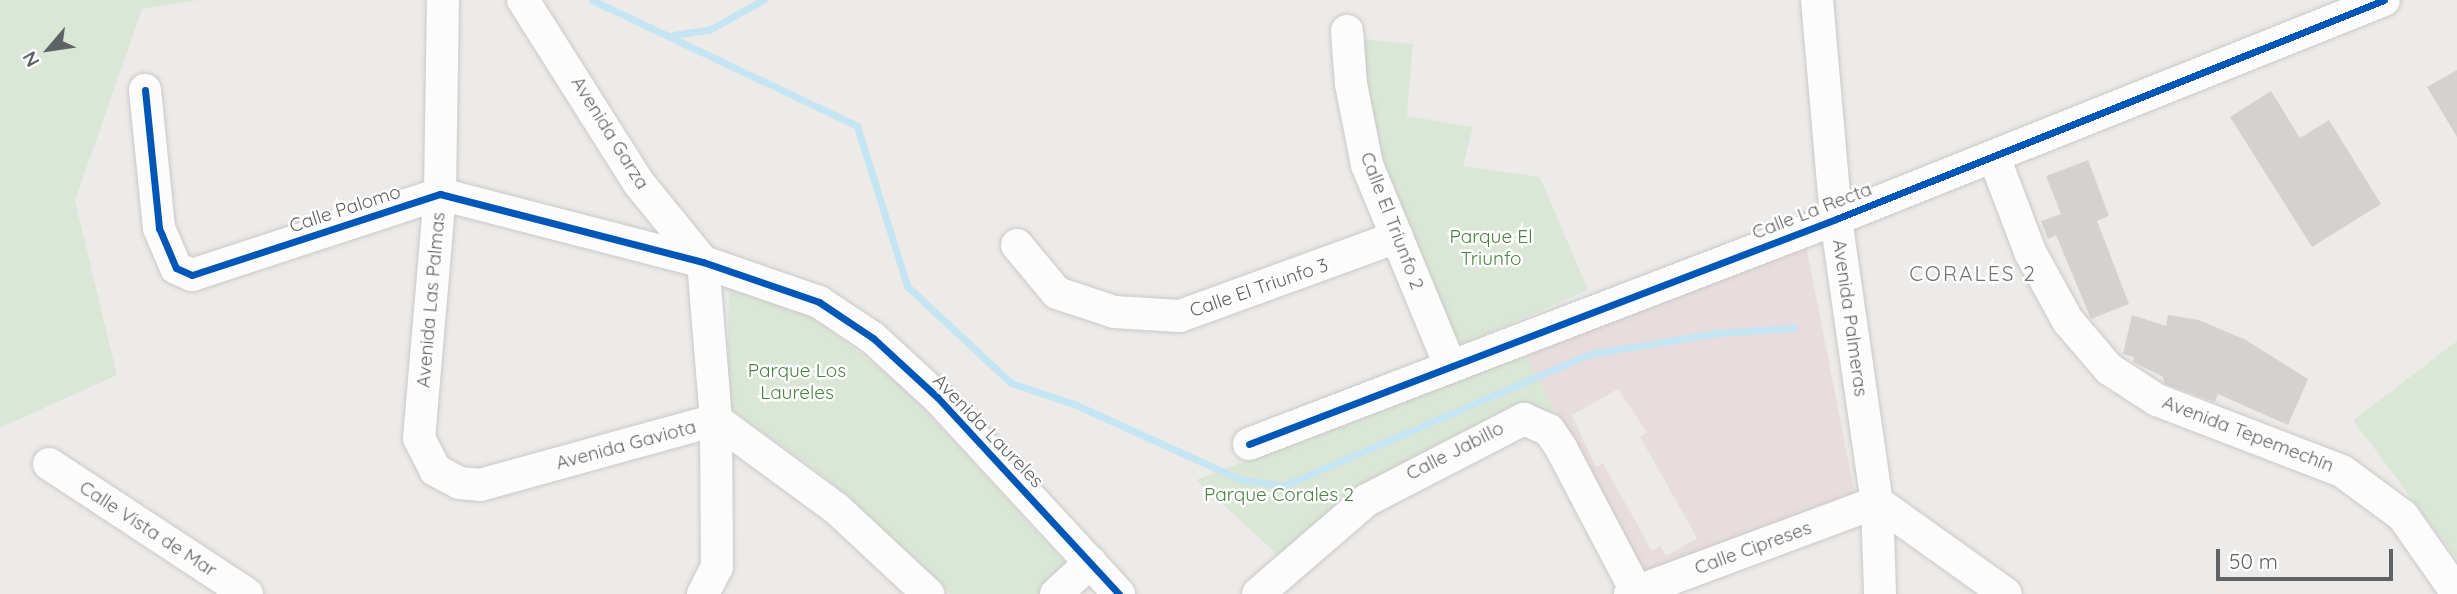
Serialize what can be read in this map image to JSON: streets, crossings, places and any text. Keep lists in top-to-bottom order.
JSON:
{
  "streets": {
    "street": [
      "Avenida Garza",
      "Calle Palomo",
      "Calle La Recta",
      "Calle El Triunfo 2",
      "Calle El Triunfo 3",
      "Avenida Las Palmas",
      "Avenida Palmeras",
      "Avenida Laureles",
      "Avenida Tepemechín",
      "Avenida Gaviota",
      "Calle Jabillo",
      "Calle Vista de Mar",
      "Calle Cipreses"
    ]
  },
  "crossings": [
    ["Avenida Garza", "Avenida Laureles"],
    ["Calle Palomo", "Avenida Las Palmas"],
    ["Calle La Recta", "Calle El Triunfo 2"],
    ["Calle La Recta", "Avenida Palmeras"],
    ["Calle La Recta", "Avenida Tepemechín"],
    ["Calle El Triunfo 2", "Calle El Triunfo 3"],
    ["Avenida Las Palmas", "Avenida Gaviota"],
    ["Avenida Palmeras", "Calle Cipreses"],
    ["Calle Jabillo", "Calle Cipreses"]
  ],
  "districts": ["CORALES 2"],
  "parks": ["Parque El Triunfo", "Parque Los Laureles", "Parque Corales 2"],
  "scale_bar": "50 m",
  "north": "bottom left"
}
